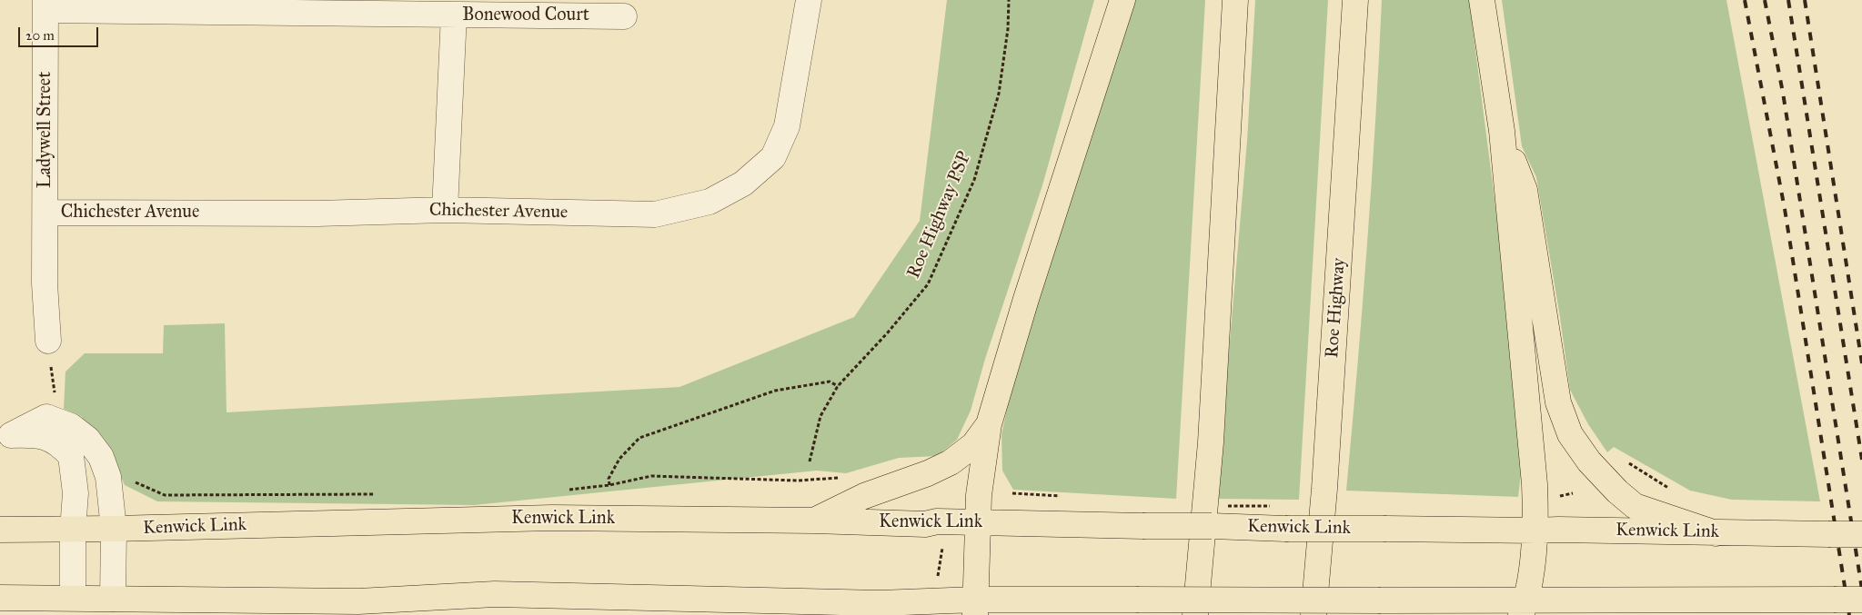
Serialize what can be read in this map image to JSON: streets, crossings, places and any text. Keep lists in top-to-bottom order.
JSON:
{
  "streets": {
    "highway": ["Roe Highway", "Kenwick Link"],
    "street": ["Bonewood Court", "Ladywell Street", "Chichester Avenue"],
    "path": ["Roe Highway PSP"]
  },
  "crossings": [
    ["Bonewood Court", "Ladywell Street"],
    ["Ladywell Street", "Chichester Avenue"]
  ],
  "scale_bar": "20 m"
}
